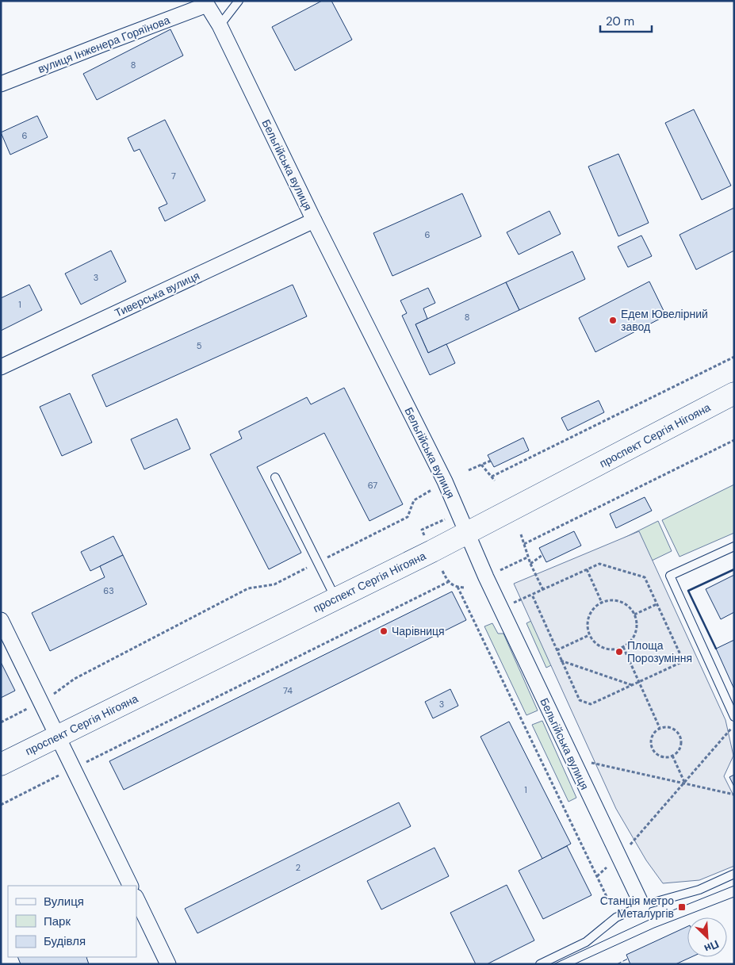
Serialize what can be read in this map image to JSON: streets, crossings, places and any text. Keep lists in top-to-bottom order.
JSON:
{
  "streets": {
    "highway": ["проспект Сергія Нігояна"],
    "street": ["вулиця Інженера Горяїнова", "Бельгійська вулиця", "Тиверська вулиця"]
  },
  "crossings": [
    ["вулиця Інженера Горяїнова", "Бельгійська вулиця"],
    ["Бельгійська вулиця", "Тиверська вулиця"],
    ["Бельгійська вулиця", "проспект Сергія Нігояна"]
  ],
  "places": {
    "other": ["Едем Ювелірний завод", "Чарівниця", "Площа Порозуміння"],
    "transit": ["Станція метро Металургів"]
  },
  "house_numbers": [
    "8",
    "6",
    "7",
    "6",
    "3",
    "1",
    "8",
    "5",
    "67",
    "63",
    "74",
    "3",
    "1",
    "2"
  ],
  "legend": ["Вулиця", "Парк", "Будівля"],
  "scale_bar": "20 m",
  "north": "bottom right"
}
